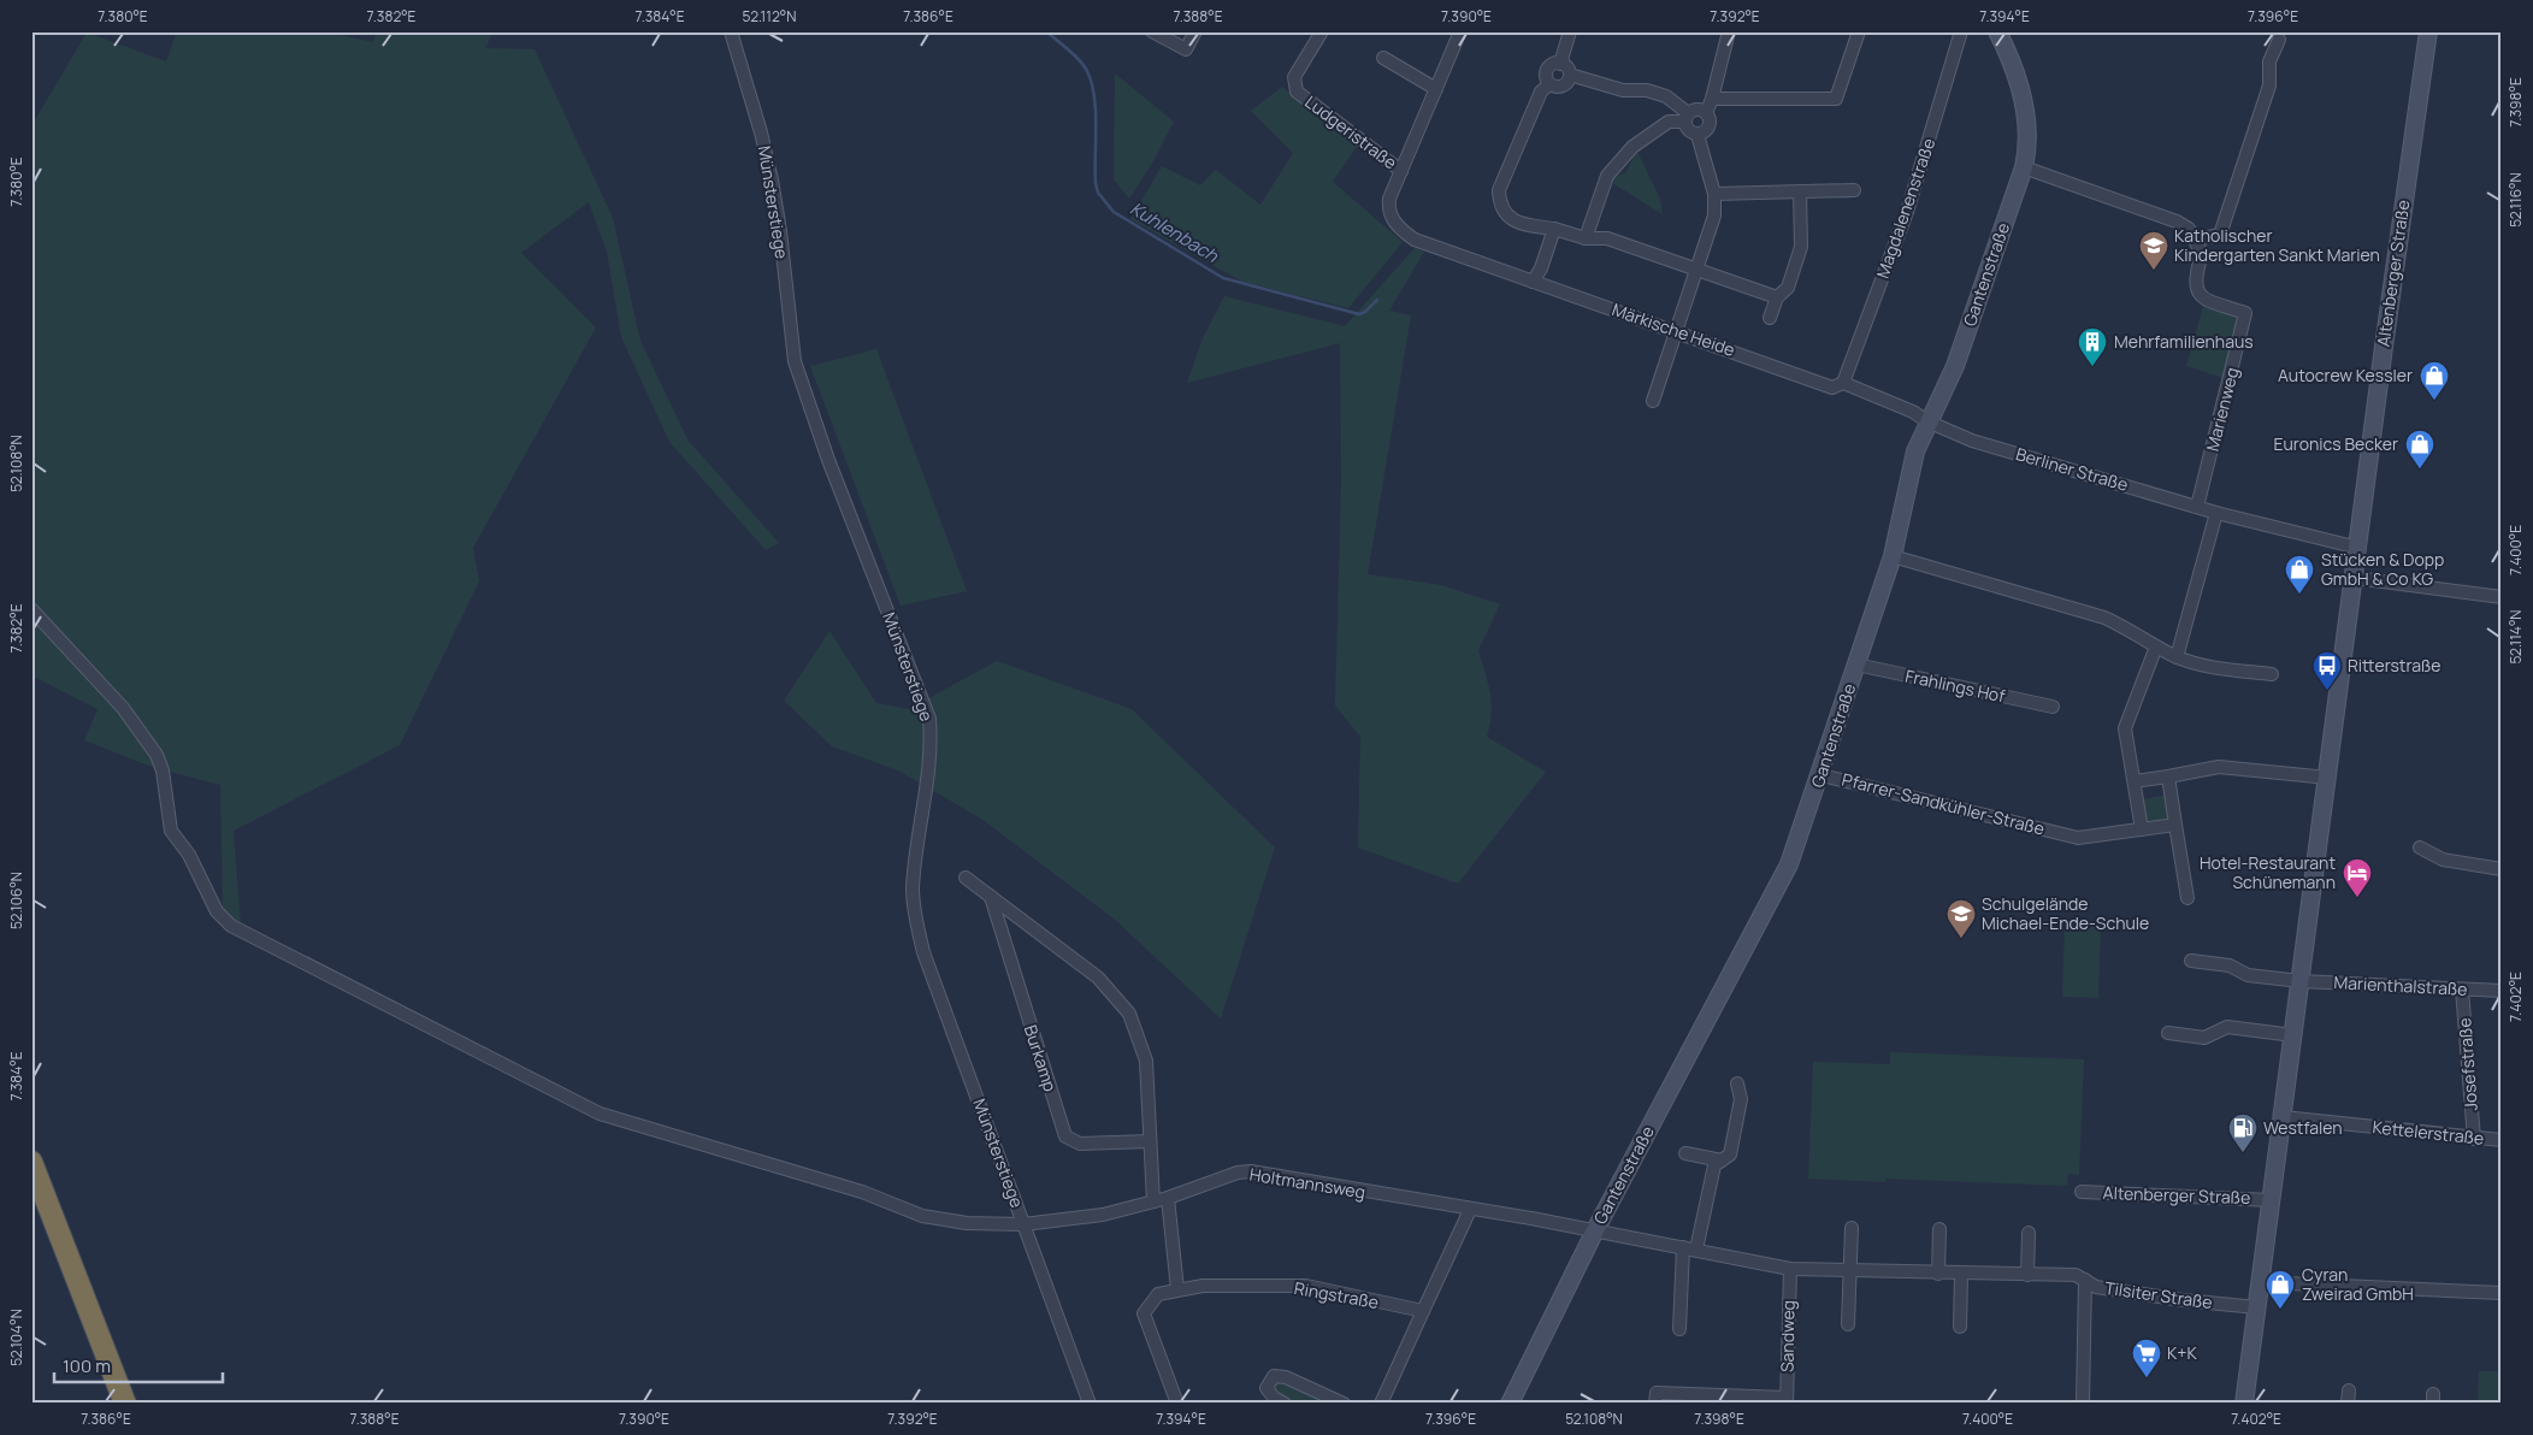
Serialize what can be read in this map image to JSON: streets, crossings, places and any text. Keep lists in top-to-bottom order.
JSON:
{
  "streets": {
    "street": [
      "Ludgeristraße",
      "Münsterstiege",
      "Magdalenenstraße",
      "Altenberger Straße",
      "Gantenstraße",
      "Märkische Heide",
      "Marienweg",
      "Berliner Straße",
      "Frahlings Hof",
      "Pfarrer-Sandkühler-Straße",
      "Marienthalstraße",
      "Burkamp",
      "Josefstraße",
      "Kettelerstraße",
      "Holtmannsweg",
      "Ringstraße",
      "Tilsiter Straße",
      "Sandweg"
    ]
  },
  "crossings": [
    ["Ludgeristraße", "Märkische Heide"],
    ["Münsterstiege", "Holtmannsweg"],
    ["Magdalenenstraße", "Märkische Heide"],
    ["Altenberger Straße", "Berliner Straße"],
    ["Altenberger Straße", "Marienthalstraße"],
    ["Altenberger Straße", "Kettelerstraße"],
    ["Altenberger Straße", "Tilsiter Straße"],
    ["Gantenstraße", "Märkische Heide"],
    ["Gantenstraße", "Berliner Straße"],
    ["Gantenstraße", "Frahlings Hof"],
    ["Gantenstraße", "Pfarrer-Sandkühler-Straße"],
    ["Gantenstraße", "Holtmannsweg"],
    ["Gantenstraße", "Tilsiter Straße"],
    ["Märkische Heide", "Berliner Straße"],
    ["Marienweg", "Berliner Straße"],
    ["Marienthalstraße", "Josefstraße"],
    ["Josefstraße", "Kettelerstraße"],
    ["Holtmannsweg", "Tilsiter Straße"],
    ["Tilsiter Straße", "Sandweg"]
  ],
  "water": ["Kuhlenbach"],
  "places": {
    "school or university": ["Katholischer Kindergarten Sankt Marien", "Schulgelände Michael-Ende-Schule"],
    "building": ["Mehrfamilienhaus"],
    "shop": [
      "Autocrew Kessler",
      "Euronics Becker",
      "Stücken & Dopp GmbH & Co KG",
      "Cyran Zweirad GmbH"
    ],
    "bus stop": ["Ritterstraße"],
    "hotel": ["Hotel-Restaurant Schünemann"],
    "fuel station": ["Westfalen"],
    "supermarket": ["K+K"]
  },
  "scale_bar": "100 m",
  "coordinates": [
    "7.380°E",
    "7.382°E",
    "7.384°E",
    "52.112°N",
    "7.386°E",
    "7.388°E",
    "7.390°E",
    "7.392°E",
    "7.394°E",
    "7.396°E",
    "7.398°E",
    "52.116°N",
    "52.108°N",
    "7.400°E",
    "52.114°N",
    "52.106°N",
    "7.402°E",
    "52.104°N"
  ]
}
